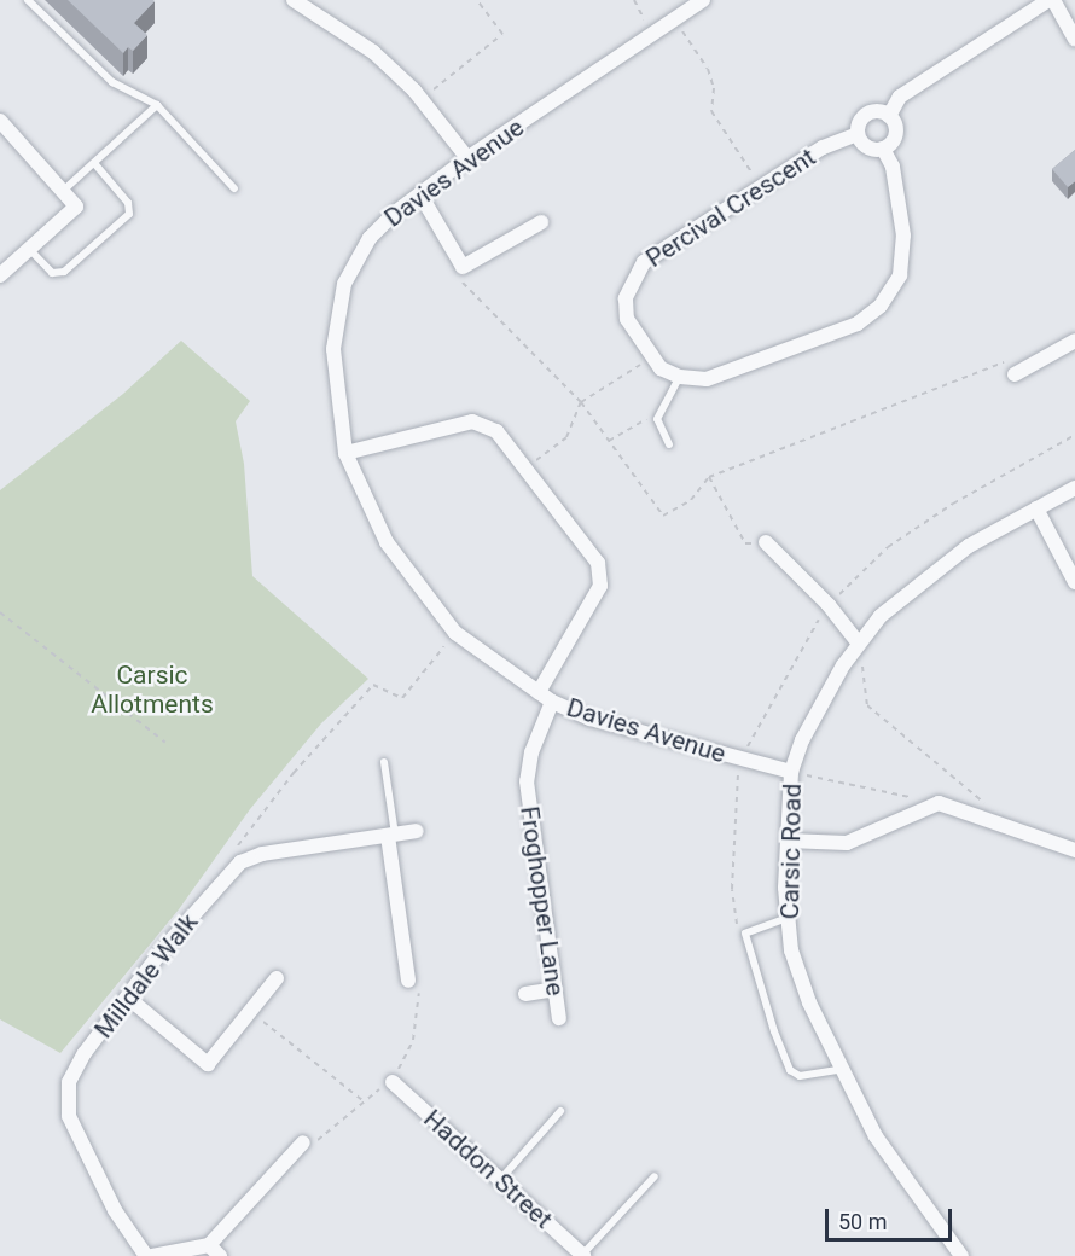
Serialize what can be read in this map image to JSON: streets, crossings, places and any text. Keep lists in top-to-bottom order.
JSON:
{
  "streets": {
    "street": [
      "Davies Avenue",
      "Percival Crescent",
      "Carsic Road",
      "Froghopper Lane",
      "Milldale Walk",
      "Haddon Street"
    ]
  },
  "crossings": [
    ["Davies Avenue", "Carsic Road"],
    ["Davies Avenue", "Froghopper Lane"]
  ],
  "parks": ["Carsic Allotments"],
  "scale_bar": "50 m"
}
